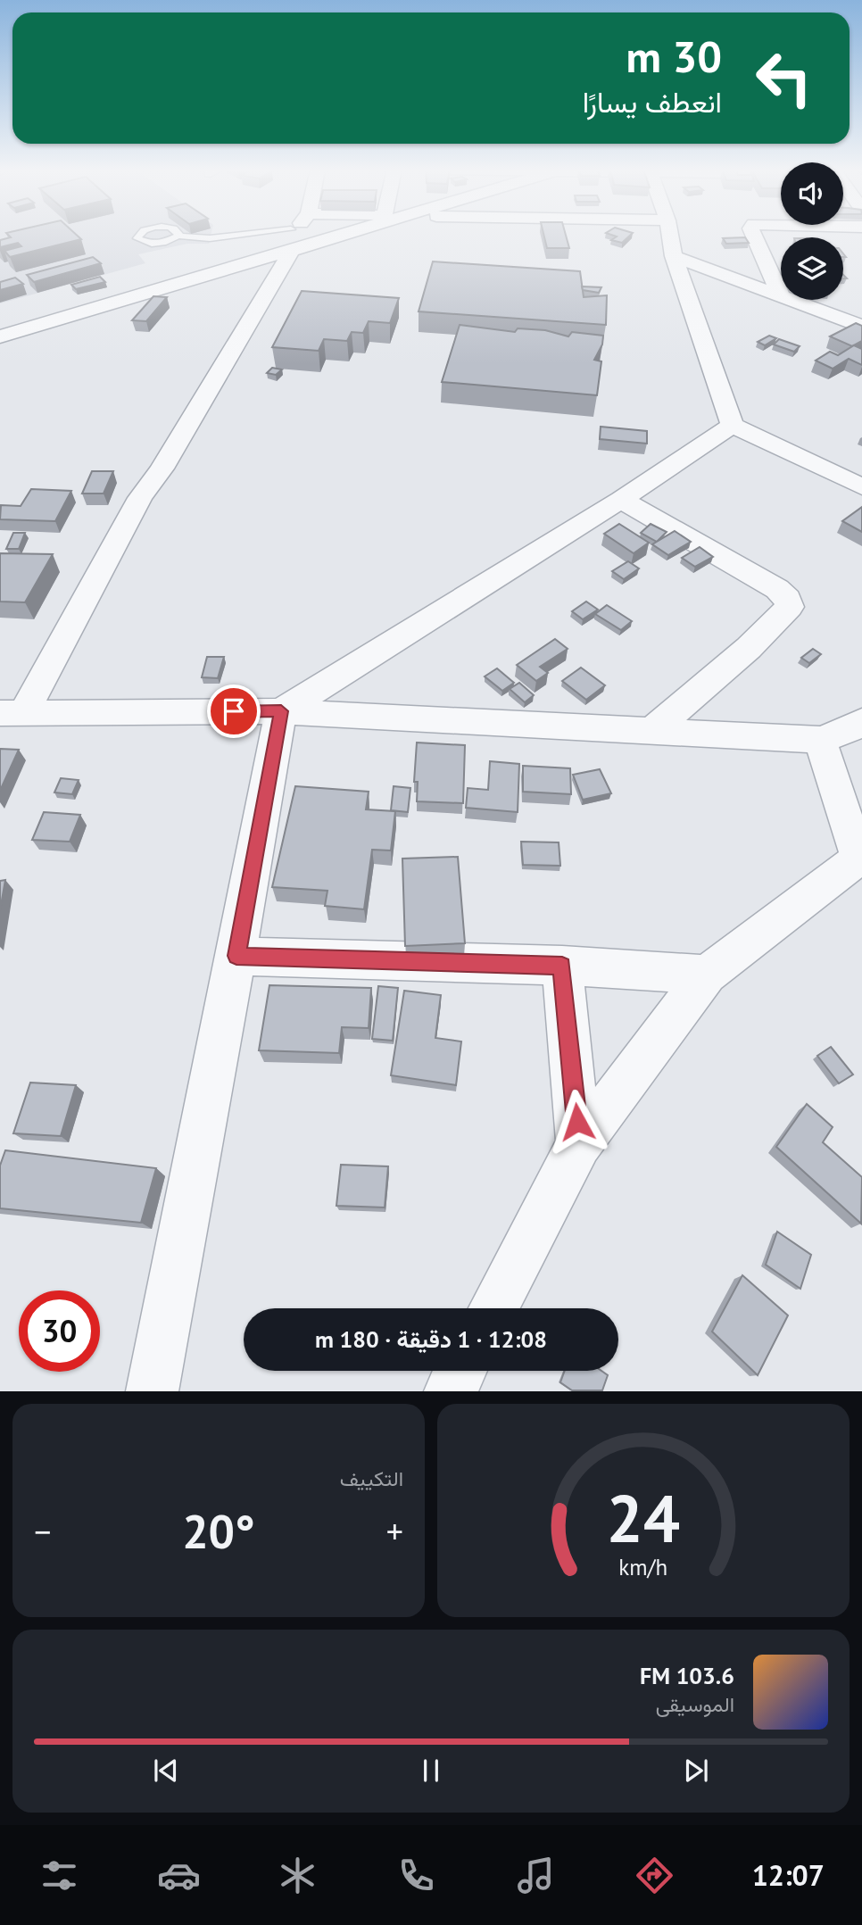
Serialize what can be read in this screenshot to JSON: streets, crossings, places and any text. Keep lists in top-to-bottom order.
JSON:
{
  "page": {
    "turn": ["30 m", "انعطف يسارًا"],
    "limit": "30",
    "trip": "12:08 · 1 دقيقة · 180 m",
    "tile": "التكييف",
    "heat": ["−", "20°", "+"],
    "song": ["103.6 FM", "الموسيقى"],
    "tabs": "12:07",
    "gauge": ["24", "km/h"]
  }
}
